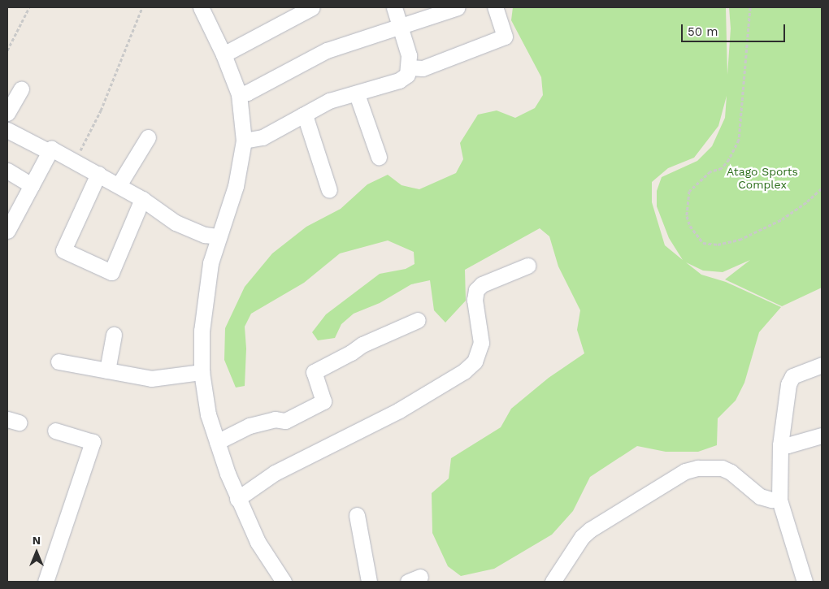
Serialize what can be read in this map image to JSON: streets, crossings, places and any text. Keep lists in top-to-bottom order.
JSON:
{
  "parks": ["Atago Sports Complex"],
  "scale_bar": "50 m",
  "north": "top"
}
